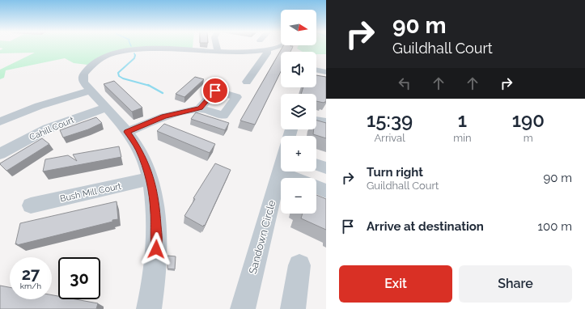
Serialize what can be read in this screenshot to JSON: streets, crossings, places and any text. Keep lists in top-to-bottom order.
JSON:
{
  "streets": {
    "street": ["Cahill Court", "Bush Mill Court", "Sandown Circle"]
  },
  "north": "right",
  "page": {
    "turn": ["90 m", "Guildhall Court"],
    "map_buttons": ["+", "−"],
    "eta": [
      "15:39",
      "Arrival",
      "1",
      "min",
      "190",
      "m"
    ],
    "list": [
      {
        "name": "Turn right",
        "note": "Guildhall Court",
        "value": "90 m"
      },
      {
        "name": "Arrive at destination",
        "value": "100 m"
      }
    ],
    "speed": "27 km/h",
    "limit": "30",
    "buttons": ["Exit", "Share"]
  }
}
